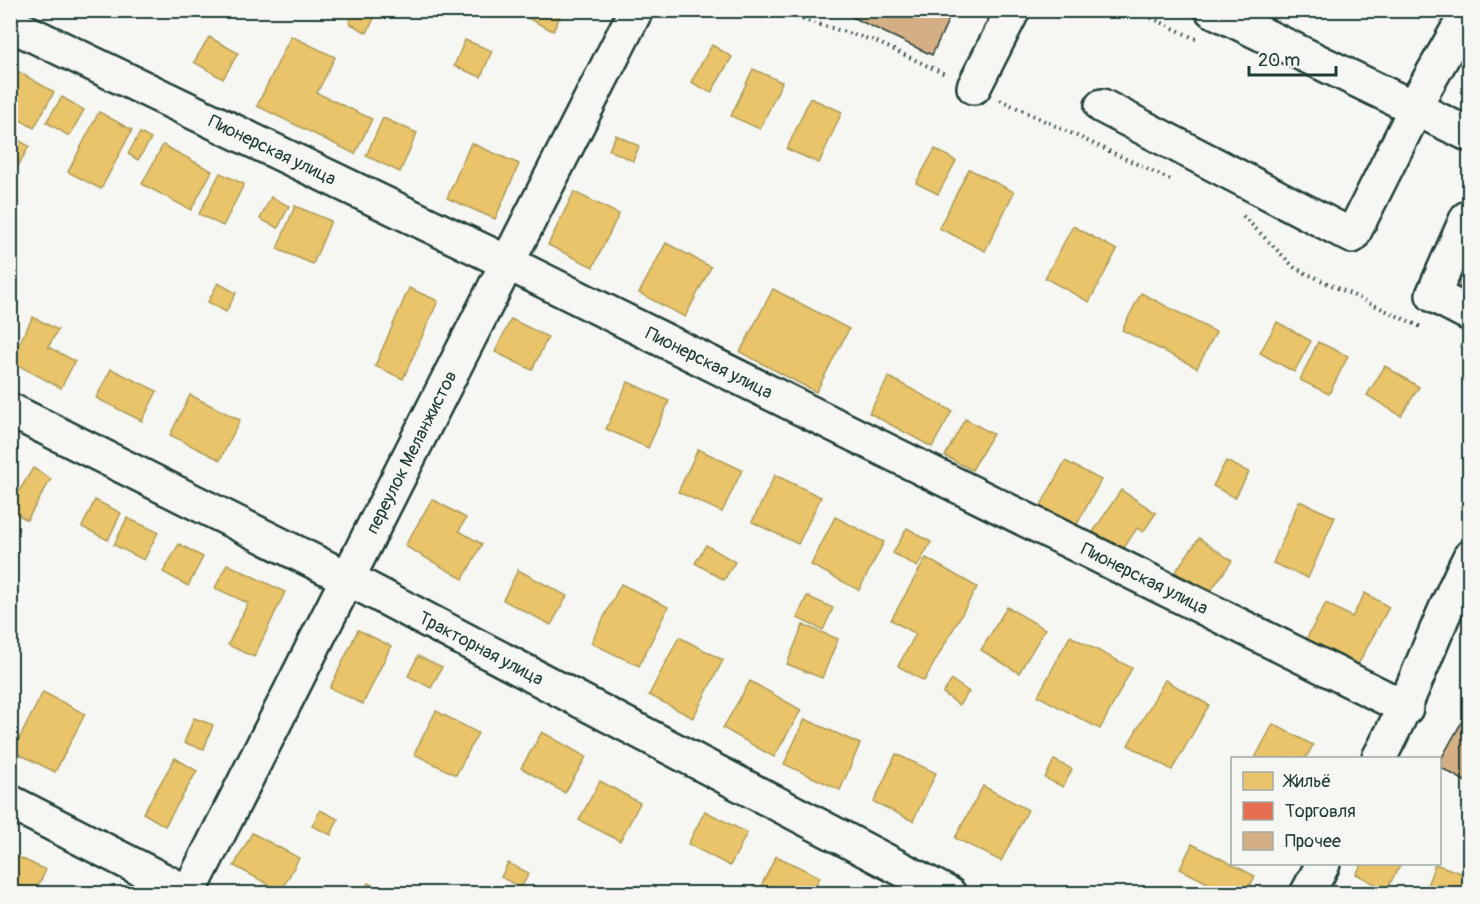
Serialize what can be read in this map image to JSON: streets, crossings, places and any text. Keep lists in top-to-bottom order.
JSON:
{
  "streets": {
    "street": ["Пионерская улица", "переулок Меланжистов", "Тракторная улица"]
  },
  "crossings": [
    ["Пионерская улица", "переулок Меланжистов"],
    ["переулок Меланжистов", "Тракторная улица"]
  ],
  "legend": ["Жильё", "Торговля", "Прочее"],
  "scale_bar": "20 m"
}
